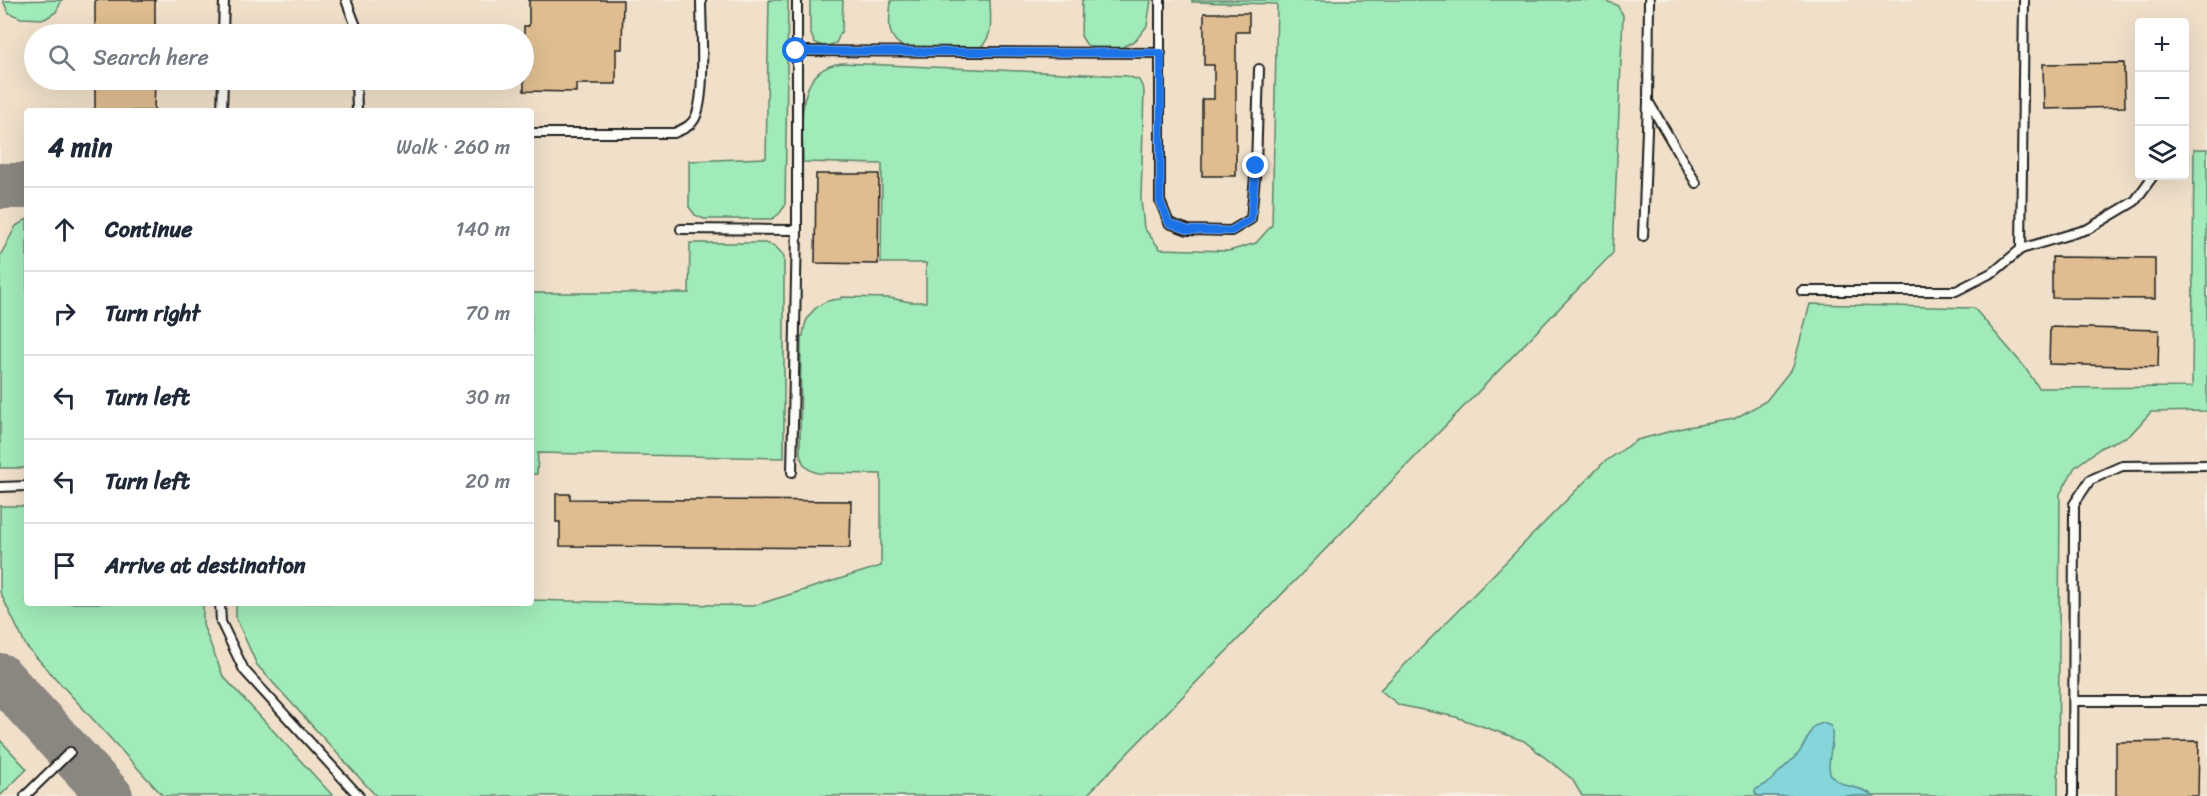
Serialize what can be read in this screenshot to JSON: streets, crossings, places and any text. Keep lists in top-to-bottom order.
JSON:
{
  "page": {
    "map_buttons": ["+", "−"],
    "search": "Search here",
    "heading": ["4 min", "Walk · 260 m"],
    "list": [
      ["Continue", "140 m"],
      ["Turn right", "70 m"],
      ["Turn left", "30 m"],
      ["Turn left", "20 m"],
      "Arrive at destination"
    ]
  }
}
